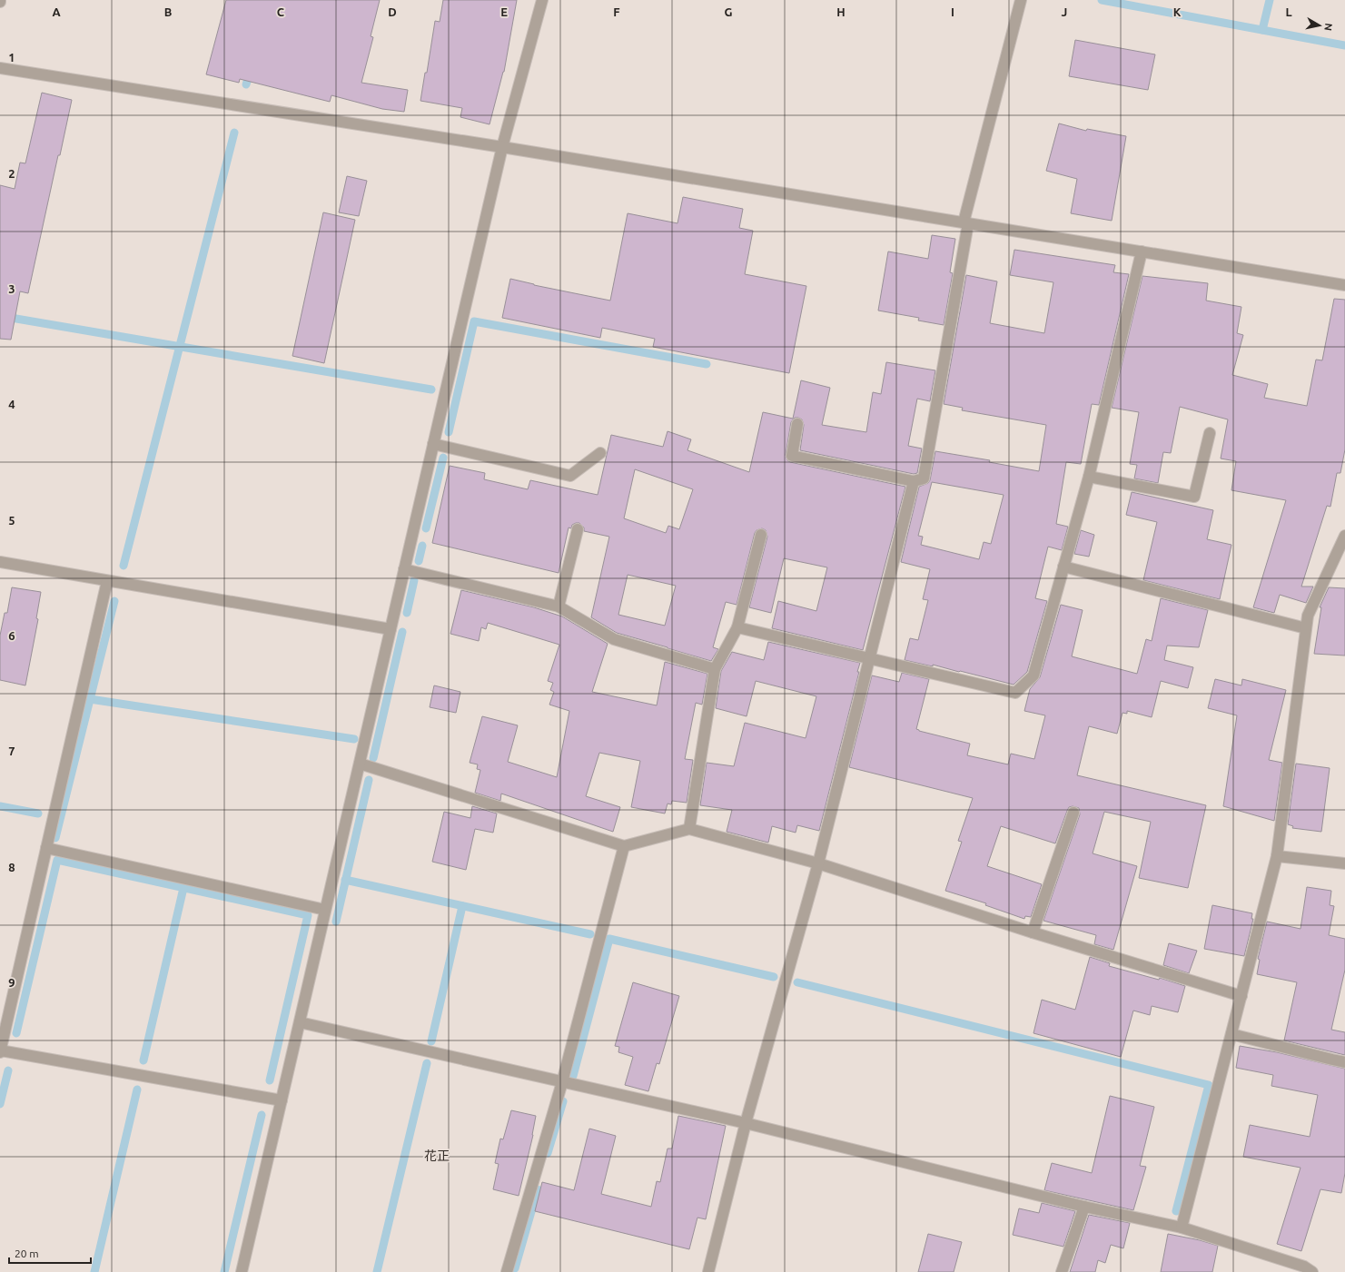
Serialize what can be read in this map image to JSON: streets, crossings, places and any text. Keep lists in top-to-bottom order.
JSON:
{
  "districts": ["花正"],
  "scale_bar": "20 m",
  "north": "right",
  "grid": {
    "columns": [
      "A",
      "B",
      "C",
      "D",
      "E",
      "F",
      "G",
      "H",
      "I",
      "J",
      "K",
      "L"
    ],
    "rows": [
      "1",
      "2",
      "3",
      "4",
      "5",
      "6",
      "7",
      "8",
      "9"
    ]
  }
}
